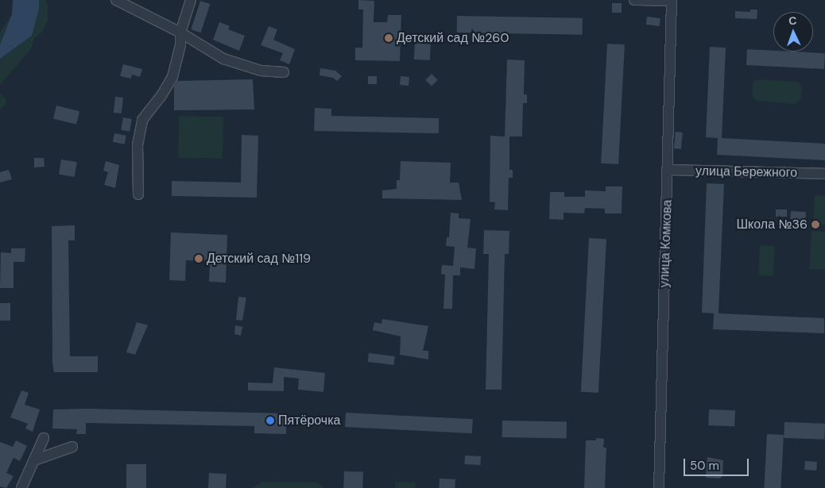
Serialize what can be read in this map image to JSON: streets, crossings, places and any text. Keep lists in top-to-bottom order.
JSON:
{
  "streets": {
    "street": ["улица Бережного", "улица Комкова"]
  },
  "crossings": [
    ["улица Бережного", "улица Комкова"]
  ],
  "places": [
    "Детский сад №260",
    "Школа №36",
    "Детский сад №119",
    "Пятёрочка"
  ],
  "scale_bar": "50 m",
  "north": "top"
}
